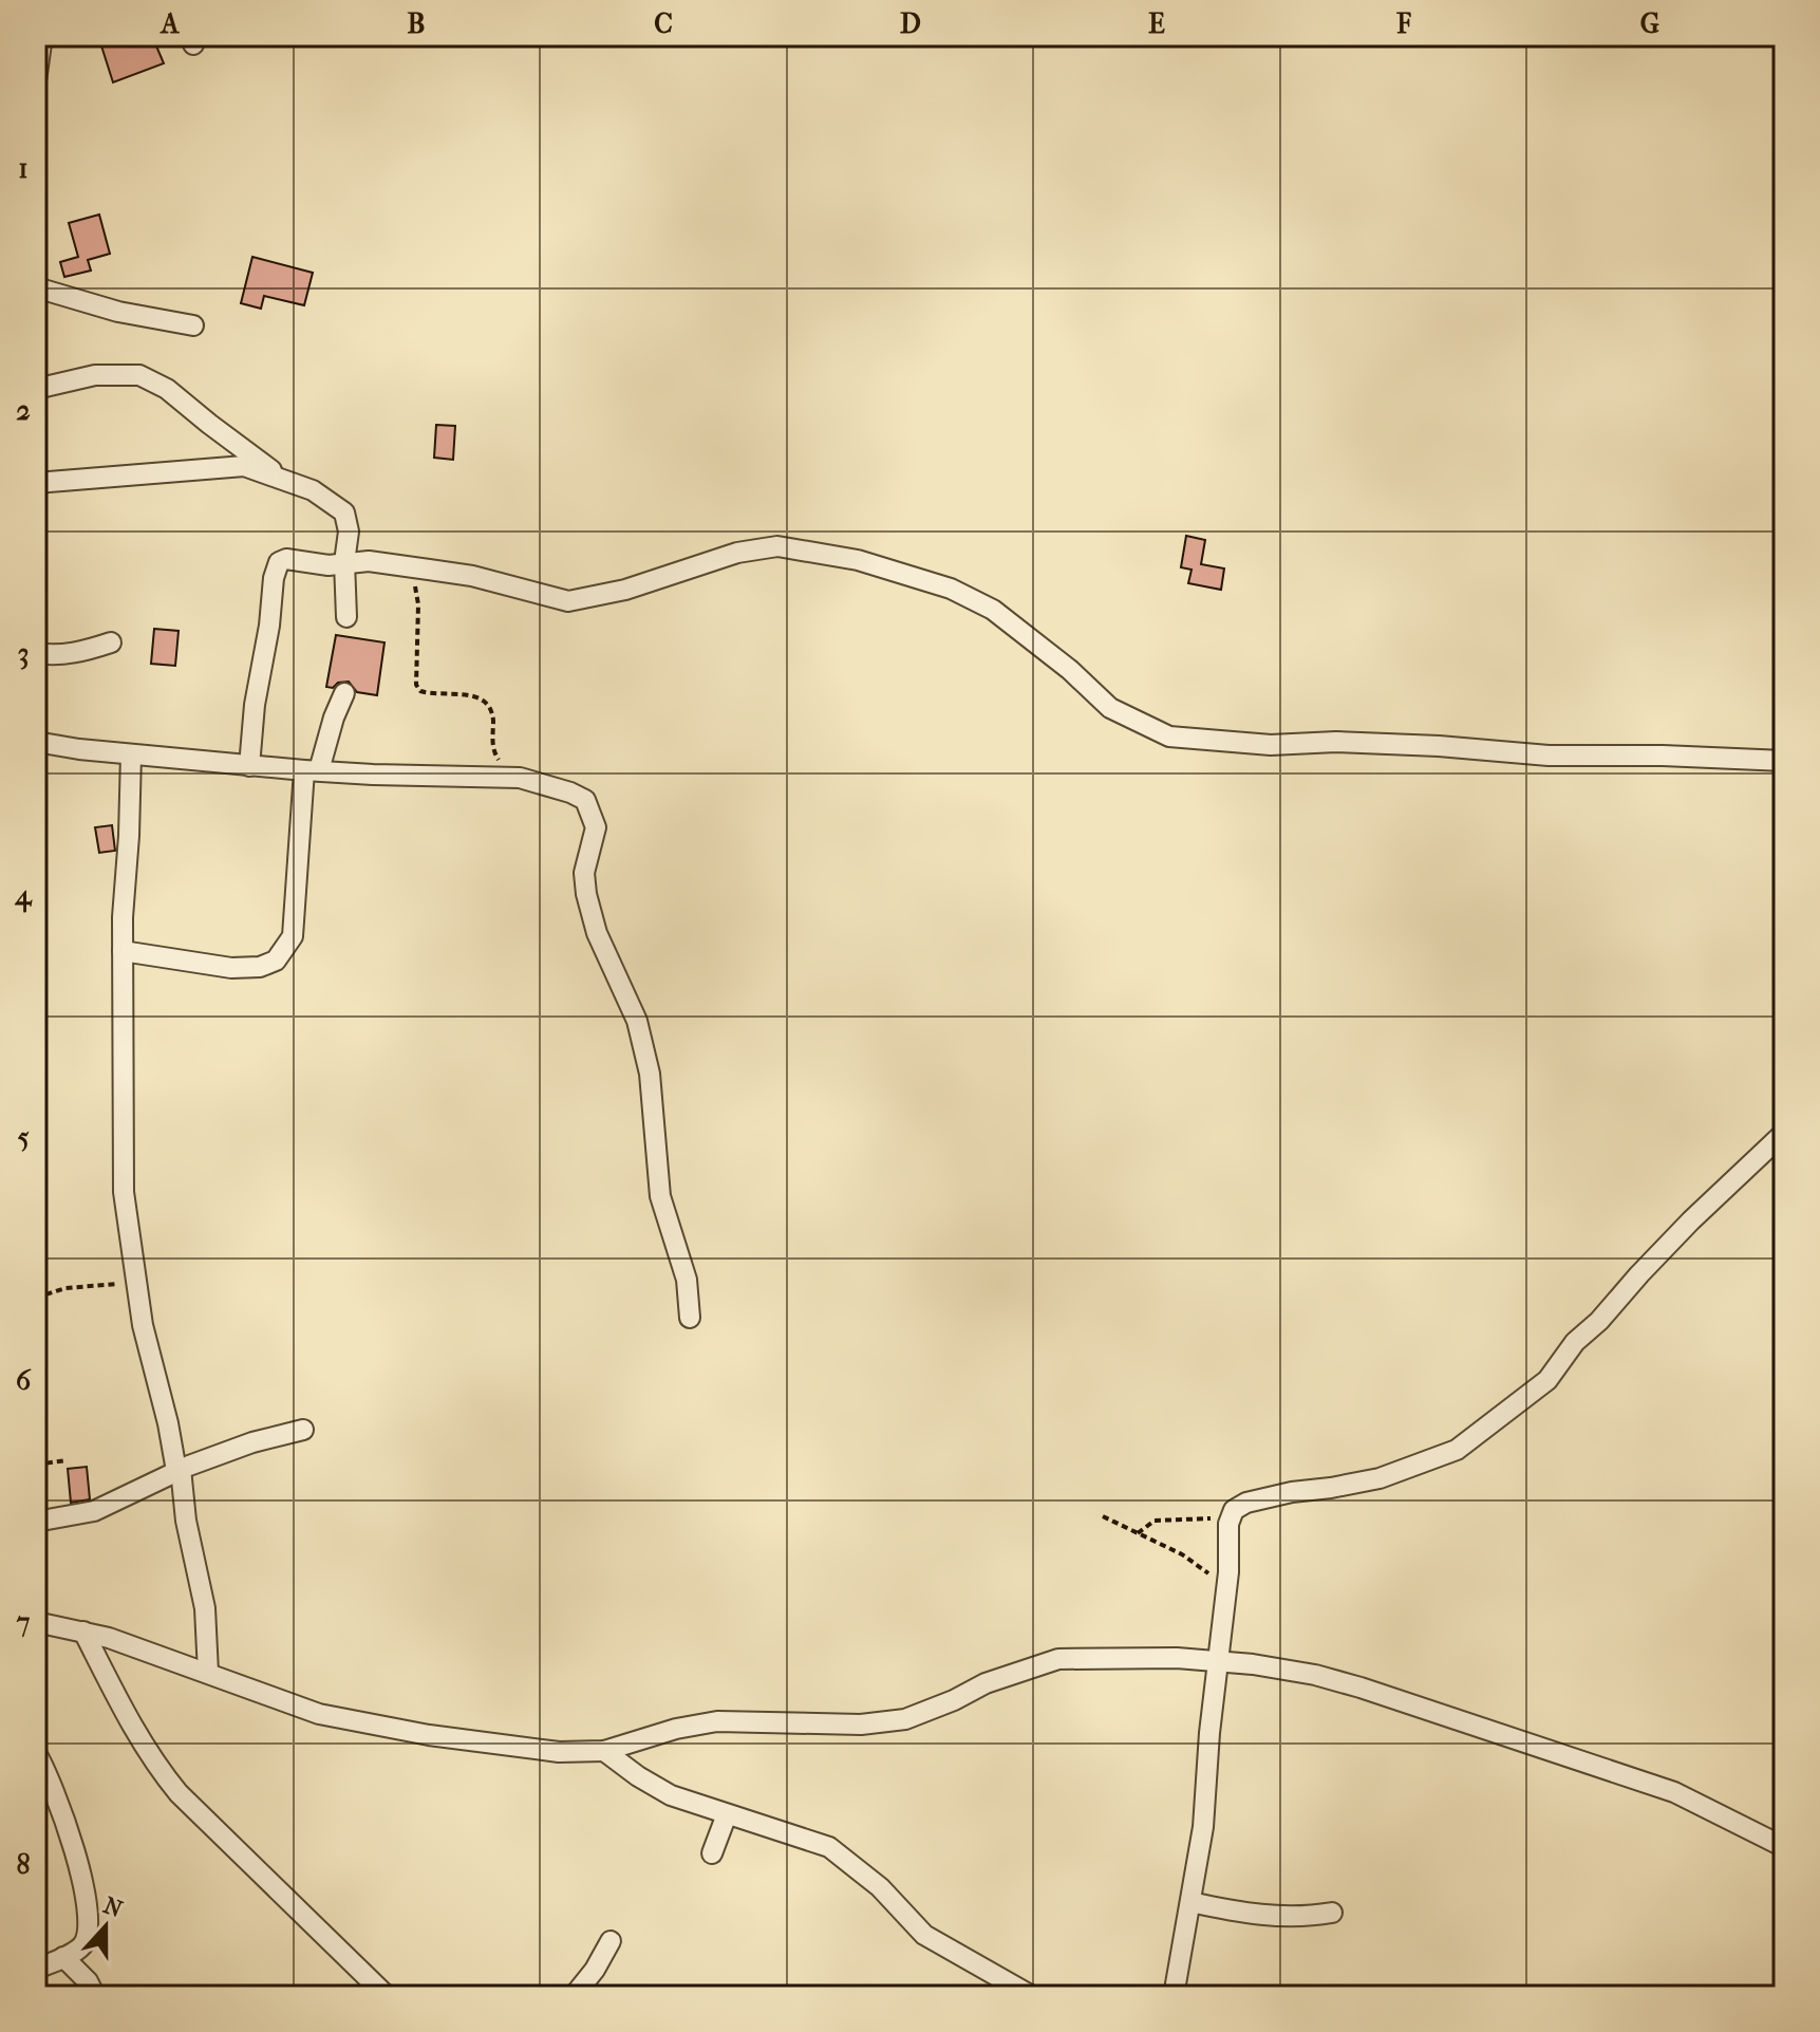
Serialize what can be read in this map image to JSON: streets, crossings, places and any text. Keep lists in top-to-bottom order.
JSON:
{
  "north": "top",
  "grid": {
    "columns": [
      "A",
      "B",
      "C",
      "D",
      "E",
      "F",
      "G"
    ],
    "rows": [
      "1",
      "2",
      "3",
      "4",
      "5",
      "6",
      "7",
      "8"
    ]
  }
}
